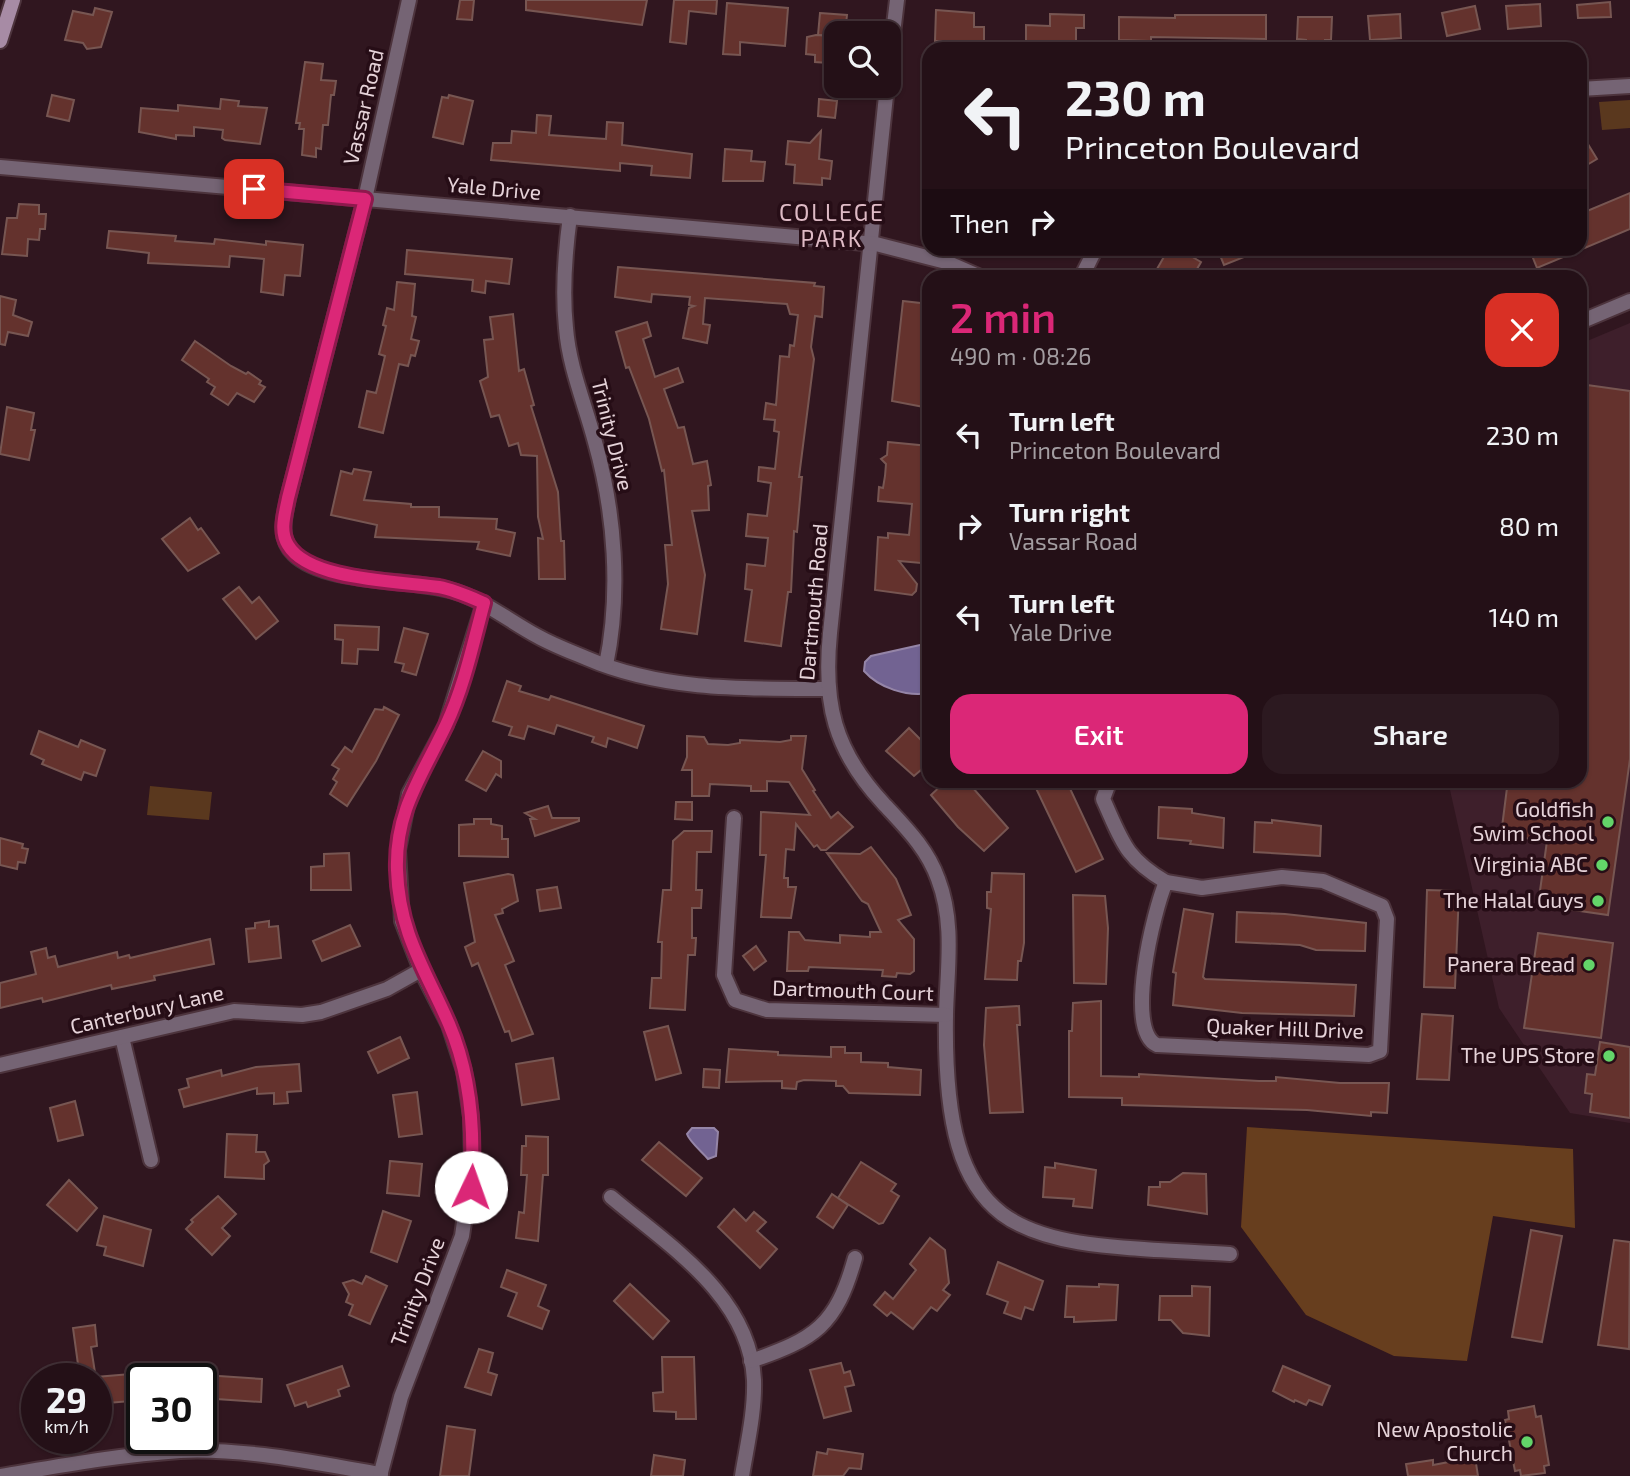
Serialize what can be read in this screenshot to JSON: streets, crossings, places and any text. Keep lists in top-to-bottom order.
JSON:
{
  "streets": {
    "street": [
      "Vassar Road",
      "Yale Drive",
      "Trinity Drive",
      "Dartmouth Road",
      "Dartmouth Court",
      "Canterbury Lane",
      "Quaker Hill Drive"
    ]
  },
  "crossings": [
    ["Vassar Road", "Yale Drive"],
    ["Vassar Road", "Trinity Drive"],
    ["Yale Drive", "Trinity Drive"],
    ["Yale Drive", "Dartmouth Road"],
    ["Trinity Drive", "Canterbury Lane"],
    ["Dartmouth Road", "Dartmouth Court"]
  ],
  "districts": ["COLLEGE PARK"],
  "places": [
    "Goldfish Swim School",
    "Virginia ABC",
    "The Halal Guys",
    "Panera Bread",
    "The UPS Store",
    "New Apostolic Church"
  ],
  "page": {
    "turn": ["230 m", "Princeton Boulevard"],
    "then": "Then",
    "heading": ["2 min", "490 m · 08:26"],
    "list": [
      {
        "name": "Turn left",
        "note": "Princeton Boulevard",
        "value": "230 m"
      },
      {
        "name": "Turn right",
        "note": "Vassar Road",
        "value": "80 m"
      },
      {
        "name": "Turn left",
        "note": "Yale Drive",
        "value": "140 m"
      }
    ],
    "buttons": ["Exit", "Share"],
    "speed": "29 km/h",
    "limit": "30"
  }
}
